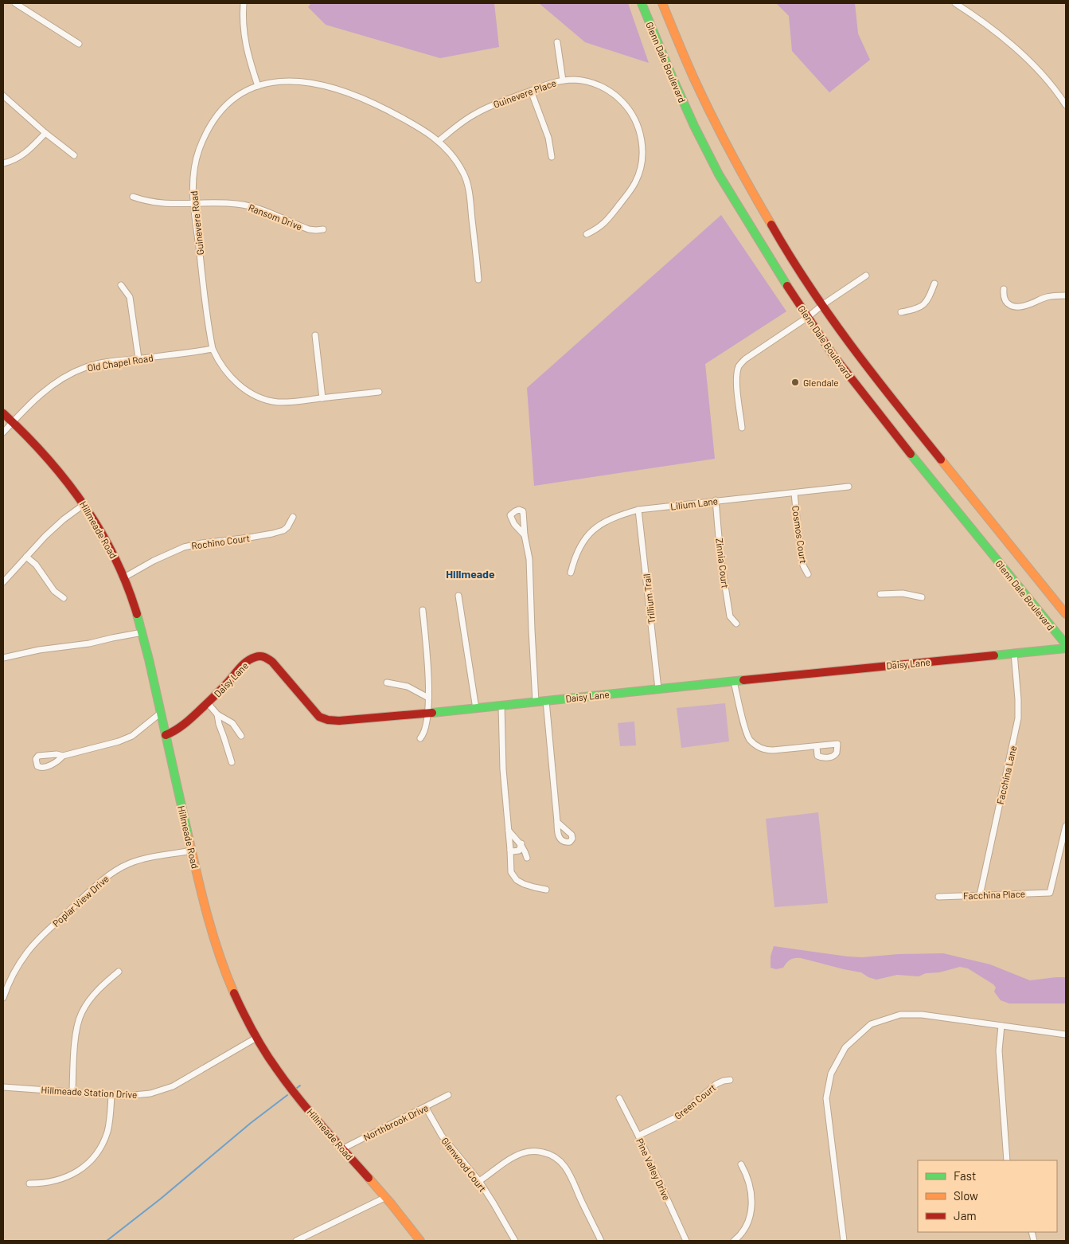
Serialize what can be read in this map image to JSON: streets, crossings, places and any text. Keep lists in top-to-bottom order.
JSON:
{
  "streets": {
    "street": [
      "Glenn Dale Boulevard",
      "Guinevere Place",
      "Ransom Drive",
      "Guinevere Road",
      "Old Chapel Road",
      "Lilium Lane",
      "Hillmeade Road",
      "Cosmos Court",
      "Rochino Court",
      "Zinnia Court",
      "Trillium Trail",
      "Daisy Lane",
      "Facchina Lane",
      "Facchina Place",
      "Poplar View Drive",
      "Hillmeade Station Drive",
      "Green Court",
      "Northbrook Drive",
      "Glenwood Court",
      "Pine Valley Drive"
    ]
  },
  "crossings": [
    ["Guinevere Place", "Guinevere Road"],
    ["Ransom Drive", "Guinevere Road"],
    ["Guinevere Road", "Old Chapel Road"],
    ["Old Chapel Road", "Hillmeade Road"],
    ["Lilium Lane", "Cosmos Court"],
    ["Lilium Lane", "Zinnia Court"],
    ["Lilium Lane", "Trillium Trail"],
    ["Hillmeade Road", "Rochino Court"],
    ["Hillmeade Road", "Daisy Lane"],
    ["Hillmeade Road", "Poplar View Drive"],
    ["Hillmeade Road", "Hillmeade Station Drive"],
    ["Hillmeade Road", "Northbrook Drive"],
    ["Trillium Trail", "Daisy Lane"],
    ["Daisy Lane", "Facchina Lane"],
    ["Facchina Lane", "Facchina Place"],
    ["Green Court", "Pine Valley Drive"],
    ["Northbrook Drive", "Glenwood Court"]
  ],
  "districts": ["Hillmeade"],
  "places": ["Glendale"],
  "legend": ["Fast", "Slow", "Jam"]
}
